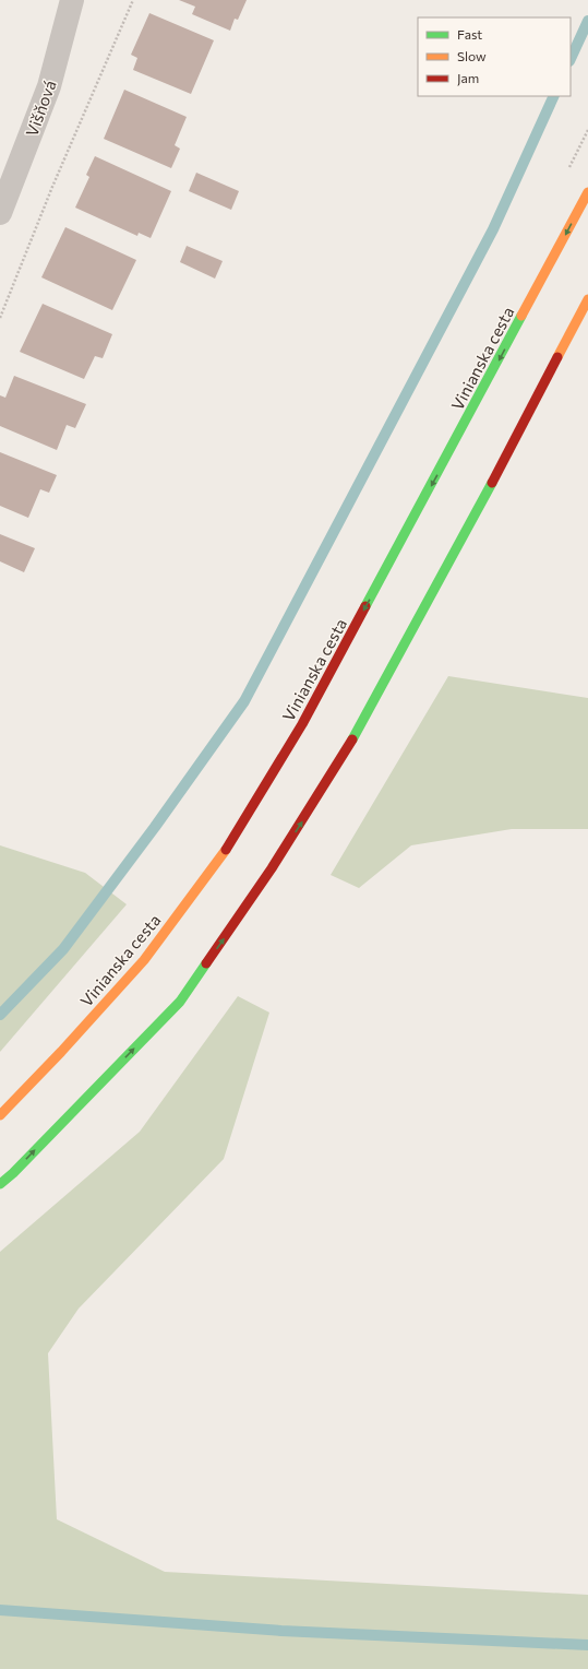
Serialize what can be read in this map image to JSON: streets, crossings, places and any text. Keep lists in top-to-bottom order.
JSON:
{
  "streets": {
    "main road": ["Vinianska cesta"],
    "street": ["Višňová"]
  },
  "legend": ["Fast", "Slow", "Jam"]
}
